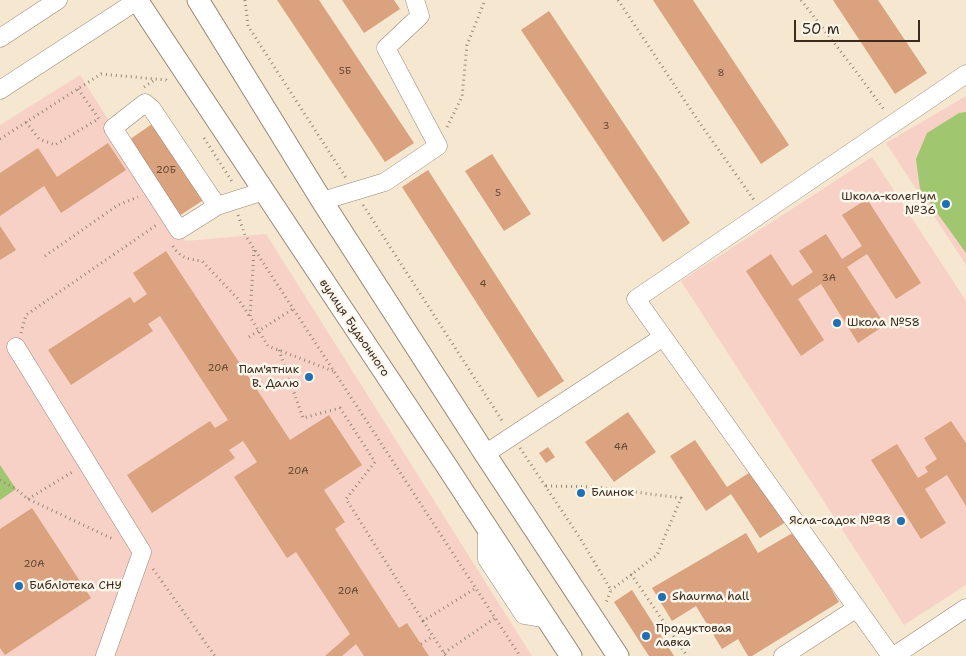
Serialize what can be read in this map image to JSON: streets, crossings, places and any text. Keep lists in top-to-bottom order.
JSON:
{
  "streets": {
    "main road": ["вулиця Будьонного"]
  },
  "places": [
    "Школа-колегіум №36",
    "Школа №58",
    "Пам'ятник В. Далю",
    "Блинок",
    "Ясла-садок №98",
    "Библіотека СНУ",
    "Shaurma hall",
    "Продуктовая лавка"
  ],
  "house_numbers": [
    "5Б",
    "8",
    "3",
    "20Б",
    "5",
    "3А",
    "4",
    "20А",
    "4А",
    "20А",
    "20А",
    "20А"
  ],
  "scale_bar": "50 m"
}
